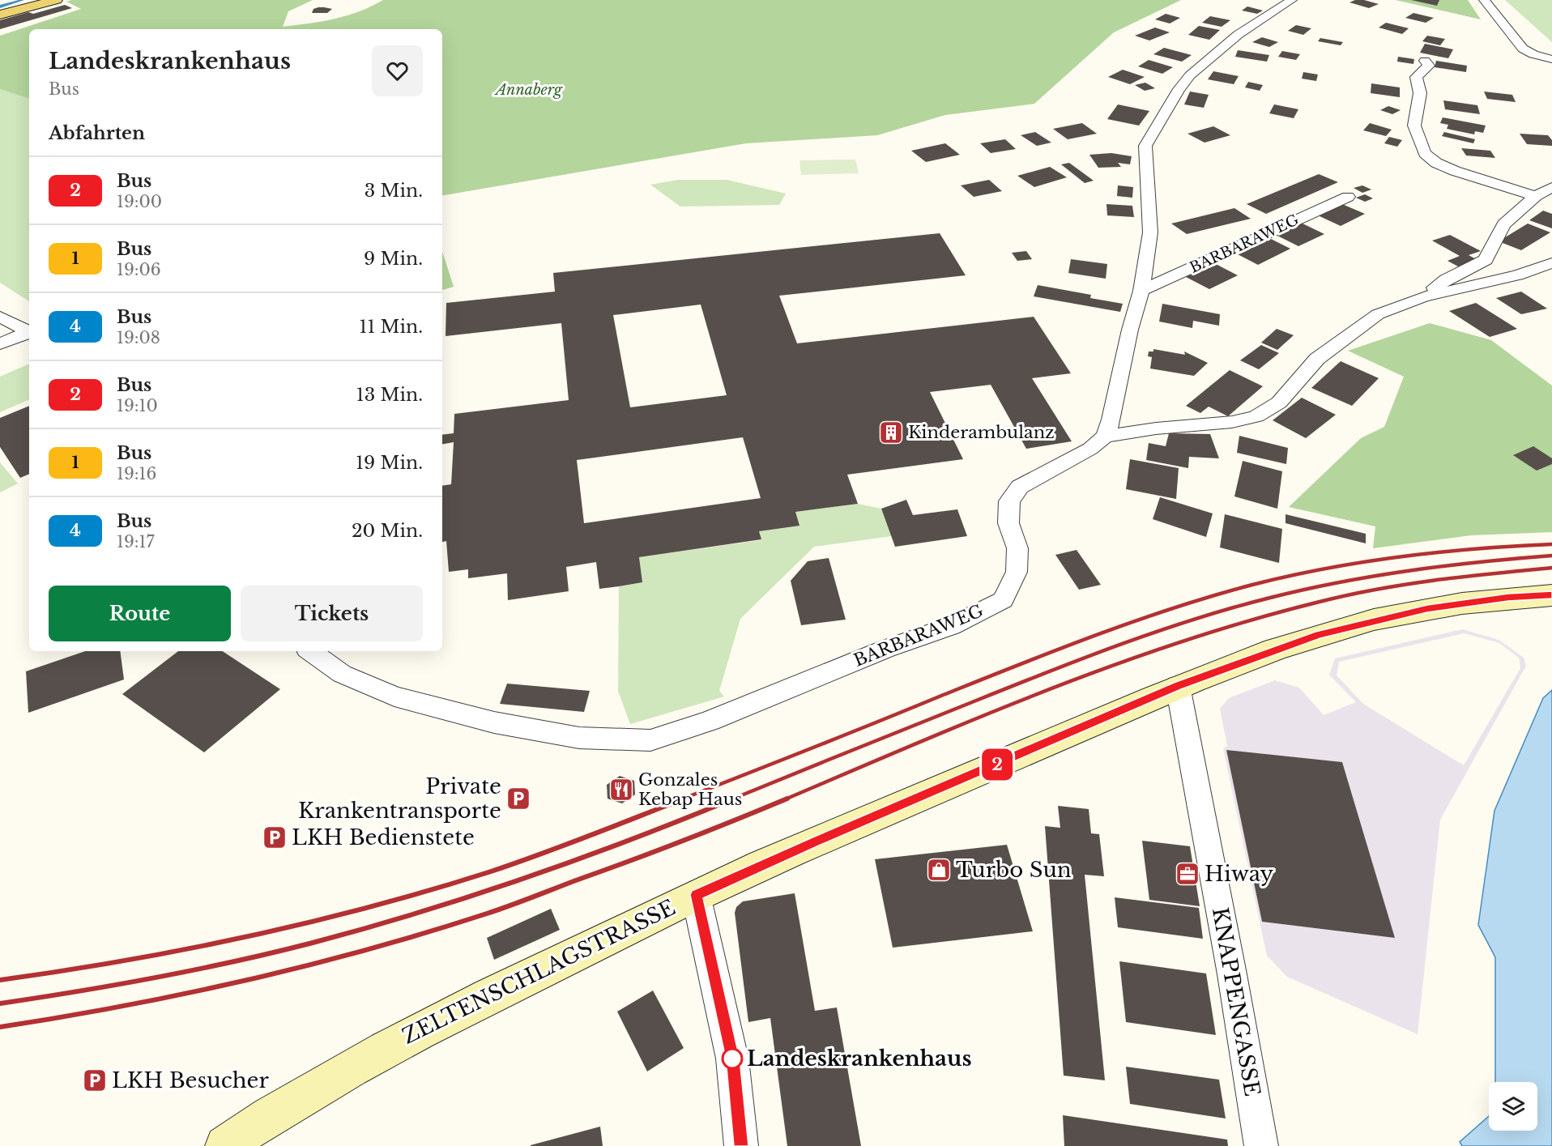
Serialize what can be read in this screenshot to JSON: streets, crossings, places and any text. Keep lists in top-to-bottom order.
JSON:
{
  "streets": {
    "main road": ["ZELTENSCHLAGSTRASSE"],
    "street": ["BARBARAWEG", "KNAPPENGASSE"]
  },
  "crossings": [
    ["ZELTENSCHLAGSTRASSE", "KNAPPENGASSE"]
  ],
  "parks": ["Annaberg"],
  "places": {
    "building": ["Kinderambulanz"],
    "restaurant": ["Gonzales Kebap Haus"],
    "parking": ["Private Krankentransporte", "LKH Bedienstete", "LKH Besucher"],
    "shop": ["Turbo Sun"],
    "office": ["Hiway"],
    "other": ["Landeskrankenhaus"]
  },
  "lines": ["bus line 2"],
  "page": {
    "on_map": "2",
    "heading": [
      ["Landeskrankenhaus", "Bus"],
      "Abfahrten"
    ],
    "list": [
      {
        "mark": "2",
        "name": "Bus",
        "note": "19:00",
        "value": "3 Min."
      },
      {
        "mark": "1",
        "name": "Bus",
        "note": "19:06",
        "value": "9 Min."
      },
      {
        "mark": "4",
        "name": "Bus",
        "note": "19:08",
        "value": "11 Min."
      },
      {
        "mark": "2",
        "name": "Bus",
        "note": "19:10",
        "value": "13 Min."
      },
      {
        "mark": "1",
        "name": "Bus",
        "note": "19:16",
        "value": "19 Min."
      },
      {
        "mark": "4",
        "name": "Bus",
        "note": "19:17",
        "value": "20 Min."
      }
    ],
    "buttons": ["Route", "Tickets"]
  }
}
